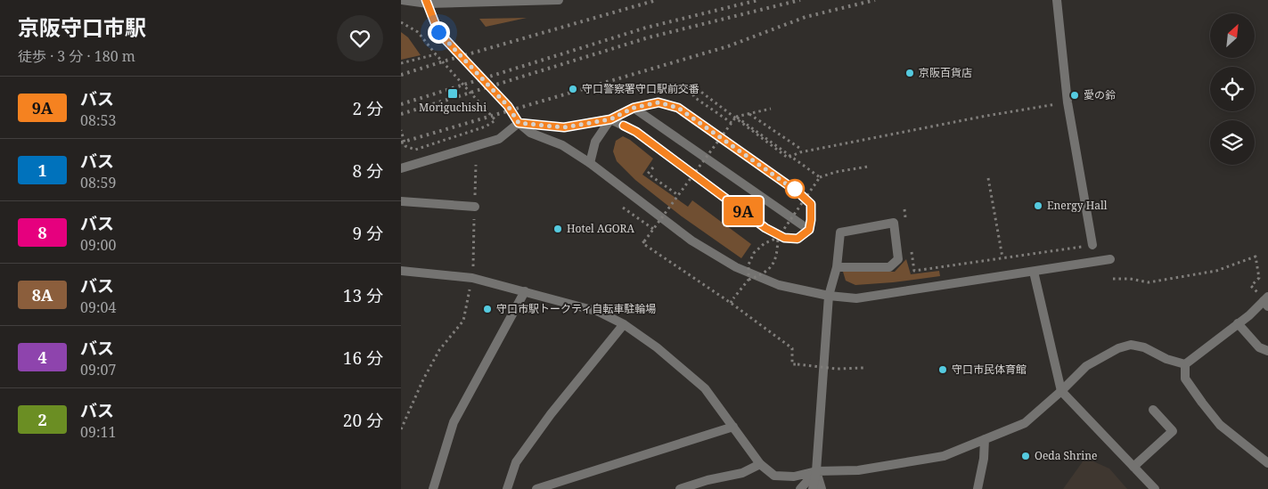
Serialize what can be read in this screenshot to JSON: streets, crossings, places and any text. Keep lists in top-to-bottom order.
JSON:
{
  "places": {
    "other": [
      "京阪百貨店",
      "守口警察署守口駅前交番",
      "愛の鈴",
      "Energy Hall",
      "Hotel AGORA",
      "守口市駅トークティ自転車駐輪場",
      "守口市民体育館",
      "Oeda Shrine"
    ],
    "transit": ["Moriguchishi"]
  },
  "lines": ["bus line 9A"],
  "north": "top right",
  "page": {
    "heading": ["京阪守口市駅", "徒歩 · 3 分 · 180 m"],
    "on_map": "9A",
    "list": [
      {
        "mark": "9A",
        "name": "バス",
        "note": "08:53",
        "value": "2 分"
      },
      {
        "mark": "1",
        "name": "バス",
        "note": "08:59",
        "value": "8 分"
      },
      {
        "mark": "8",
        "name": "バス",
        "note": "09:00",
        "value": "9 分"
      },
      {
        "mark": "8A",
        "name": "バス",
        "note": "09:04",
        "value": "13 分"
      },
      {
        "mark": "4",
        "name": "バス",
        "note": "09:07",
        "value": "16 分"
      },
      {
        "mark": "2",
        "name": "バス",
        "note": "09:11",
        "value": "20 分"
      }
    ]
  }
}
